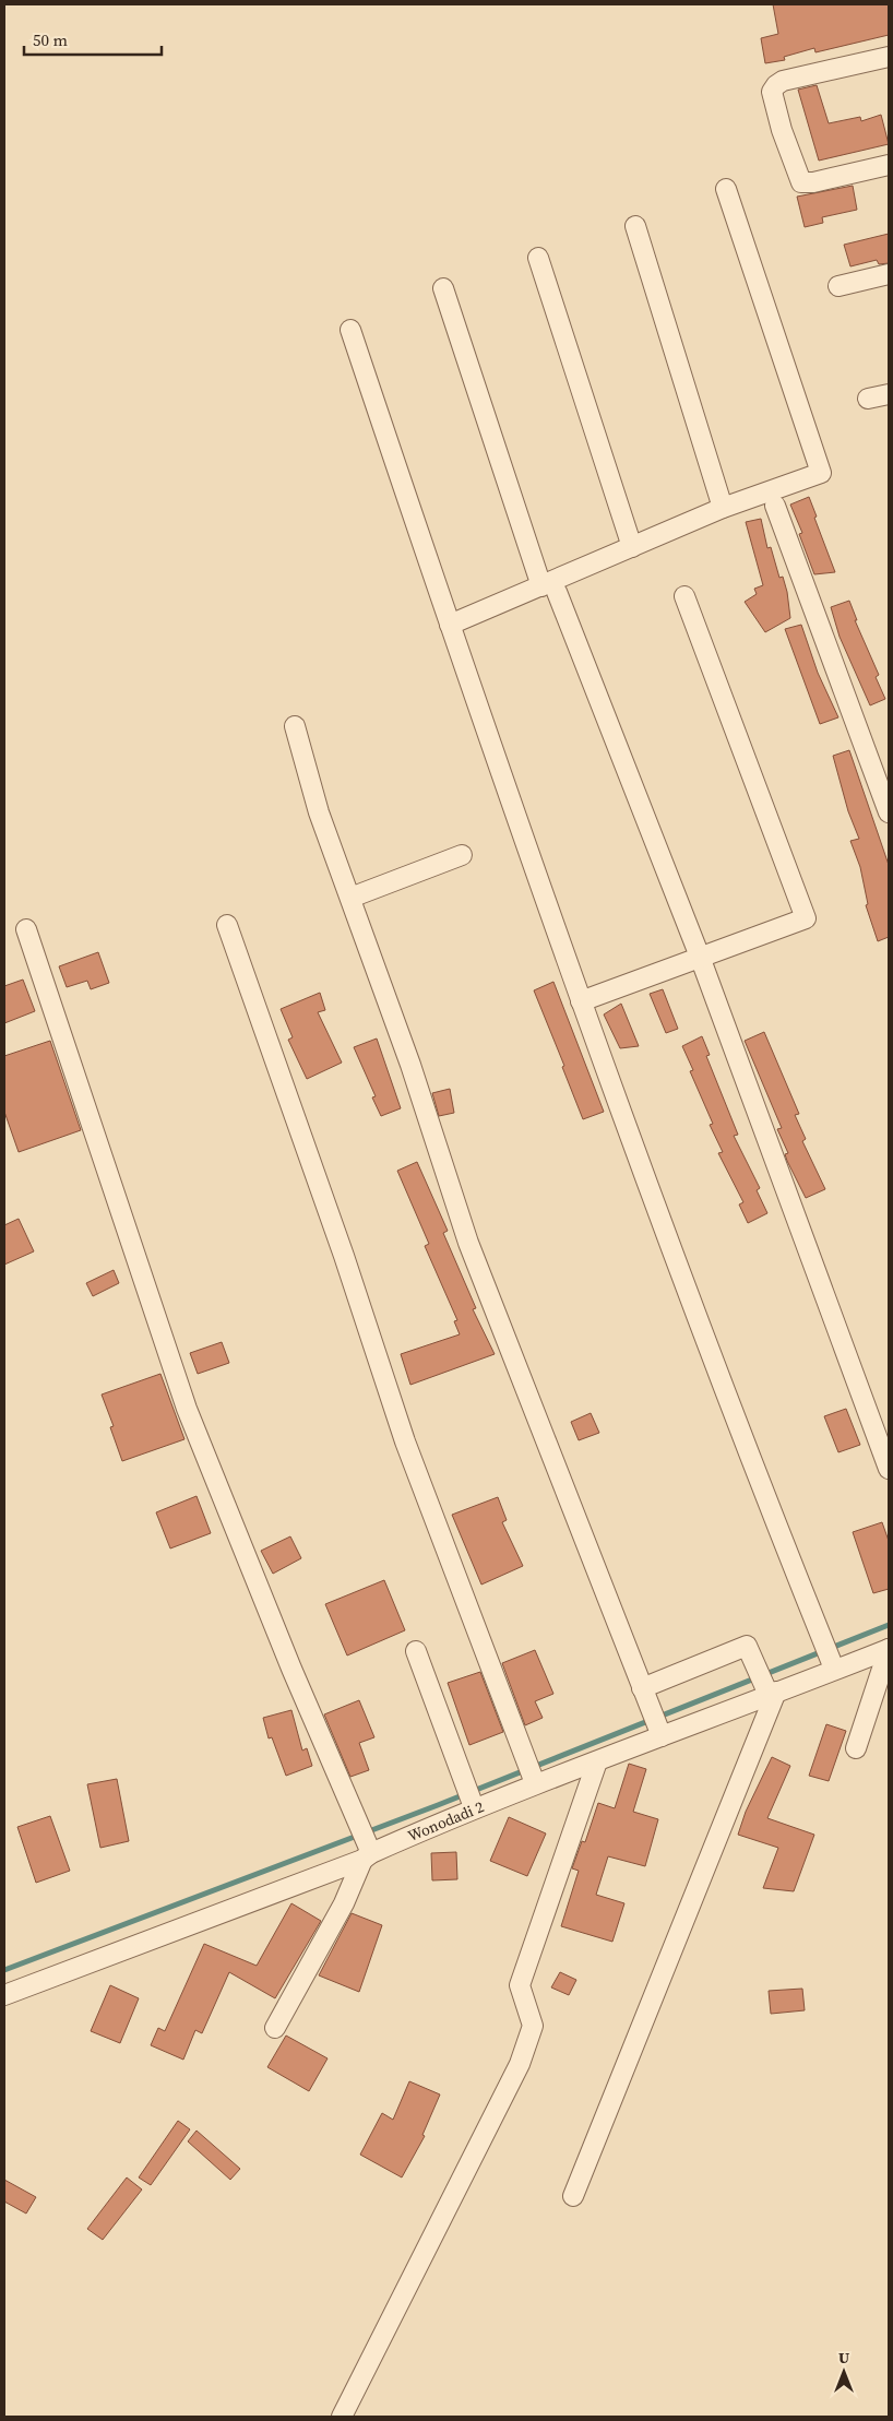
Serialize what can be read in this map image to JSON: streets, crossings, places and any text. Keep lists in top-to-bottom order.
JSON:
{
  "streets": {
    "street": ["Wonodadi 2"]
  },
  "scale_bar": "50 m",
  "north": "top"
}
